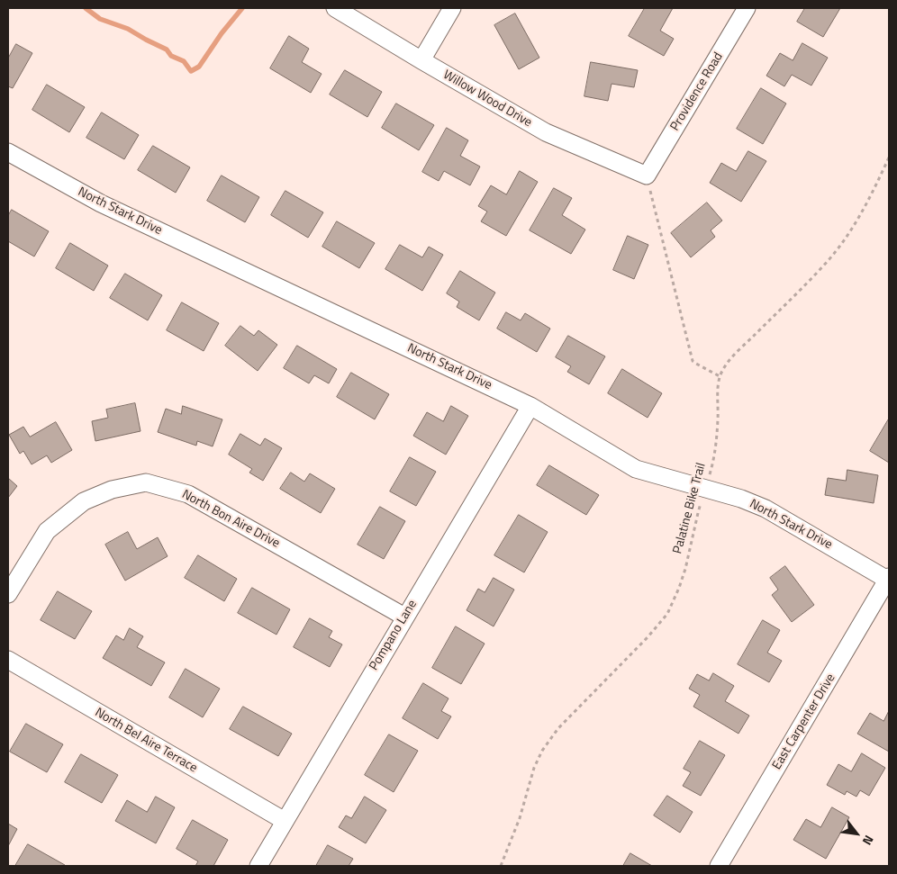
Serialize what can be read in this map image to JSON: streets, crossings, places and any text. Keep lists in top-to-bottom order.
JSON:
{
  "streets": {
    "street": [
      "Providence Road",
      "Willow Wood Drive",
      "North Stark Drive",
      "North Bon Aire Drive",
      "Pompano Lane",
      "East Carpenter Drive",
      "North Bel Aire Terrace"
    ],
    "path": ["Palatine Bike Trail"]
  },
  "crossings": [
    ["Providence Road", "Willow Wood Drive"],
    ["North Stark Drive", "Palatine Bike Trail"],
    ["North Stark Drive", "Pompano Lane"],
    ["North Stark Drive", "East Carpenter Drive"],
    ["North Bon Aire Drive", "Pompano Lane"],
    ["Pompano Lane", "North Bel Aire Terrace"]
  ],
  "north": "bottom right"
}
